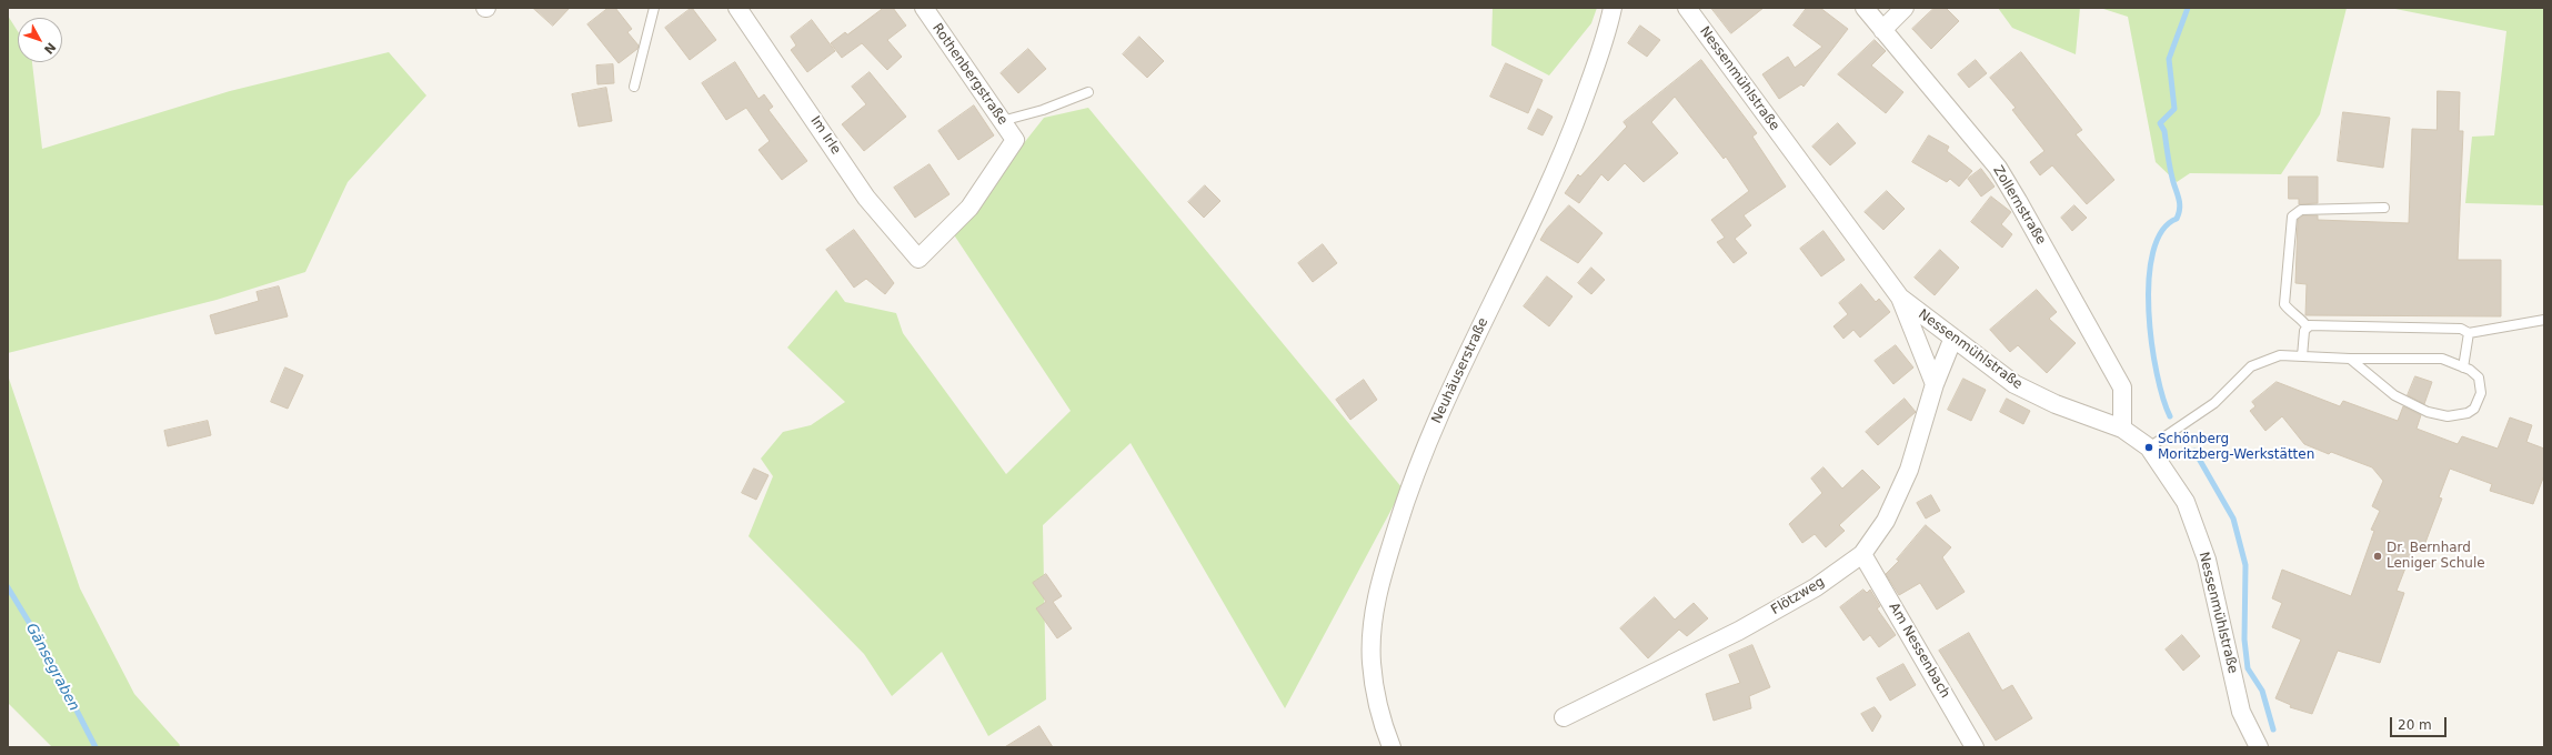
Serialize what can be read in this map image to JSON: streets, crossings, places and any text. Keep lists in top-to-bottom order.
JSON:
{
  "streets": {
    "street": [
      "Rothenbergstraße",
      "Nessenmühlstraße",
      "Im Irle",
      "Zollernstraße",
      "Neuhäuserstraße",
      "Flötzweg",
      "Am Nessenbach"
    ]
  },
  "crossings": [
    ["Rothenbergstraße", "Im Irle"],
    ["Nessenmühlstraße", "Zollernstraße"],
    ["Nessenmühlstraße", "Flötzweg"],
    ["Flötzweg", "Am Nessenbach"]
  ],
  "water": ["Gänsegraben"],
  "places": ["Schönberg Moritzberg-Werkstätten", "Dr. Bernhard Leniger Schule"],
  "scale_bar": "20 m",
  "north": "bottom right"
}
